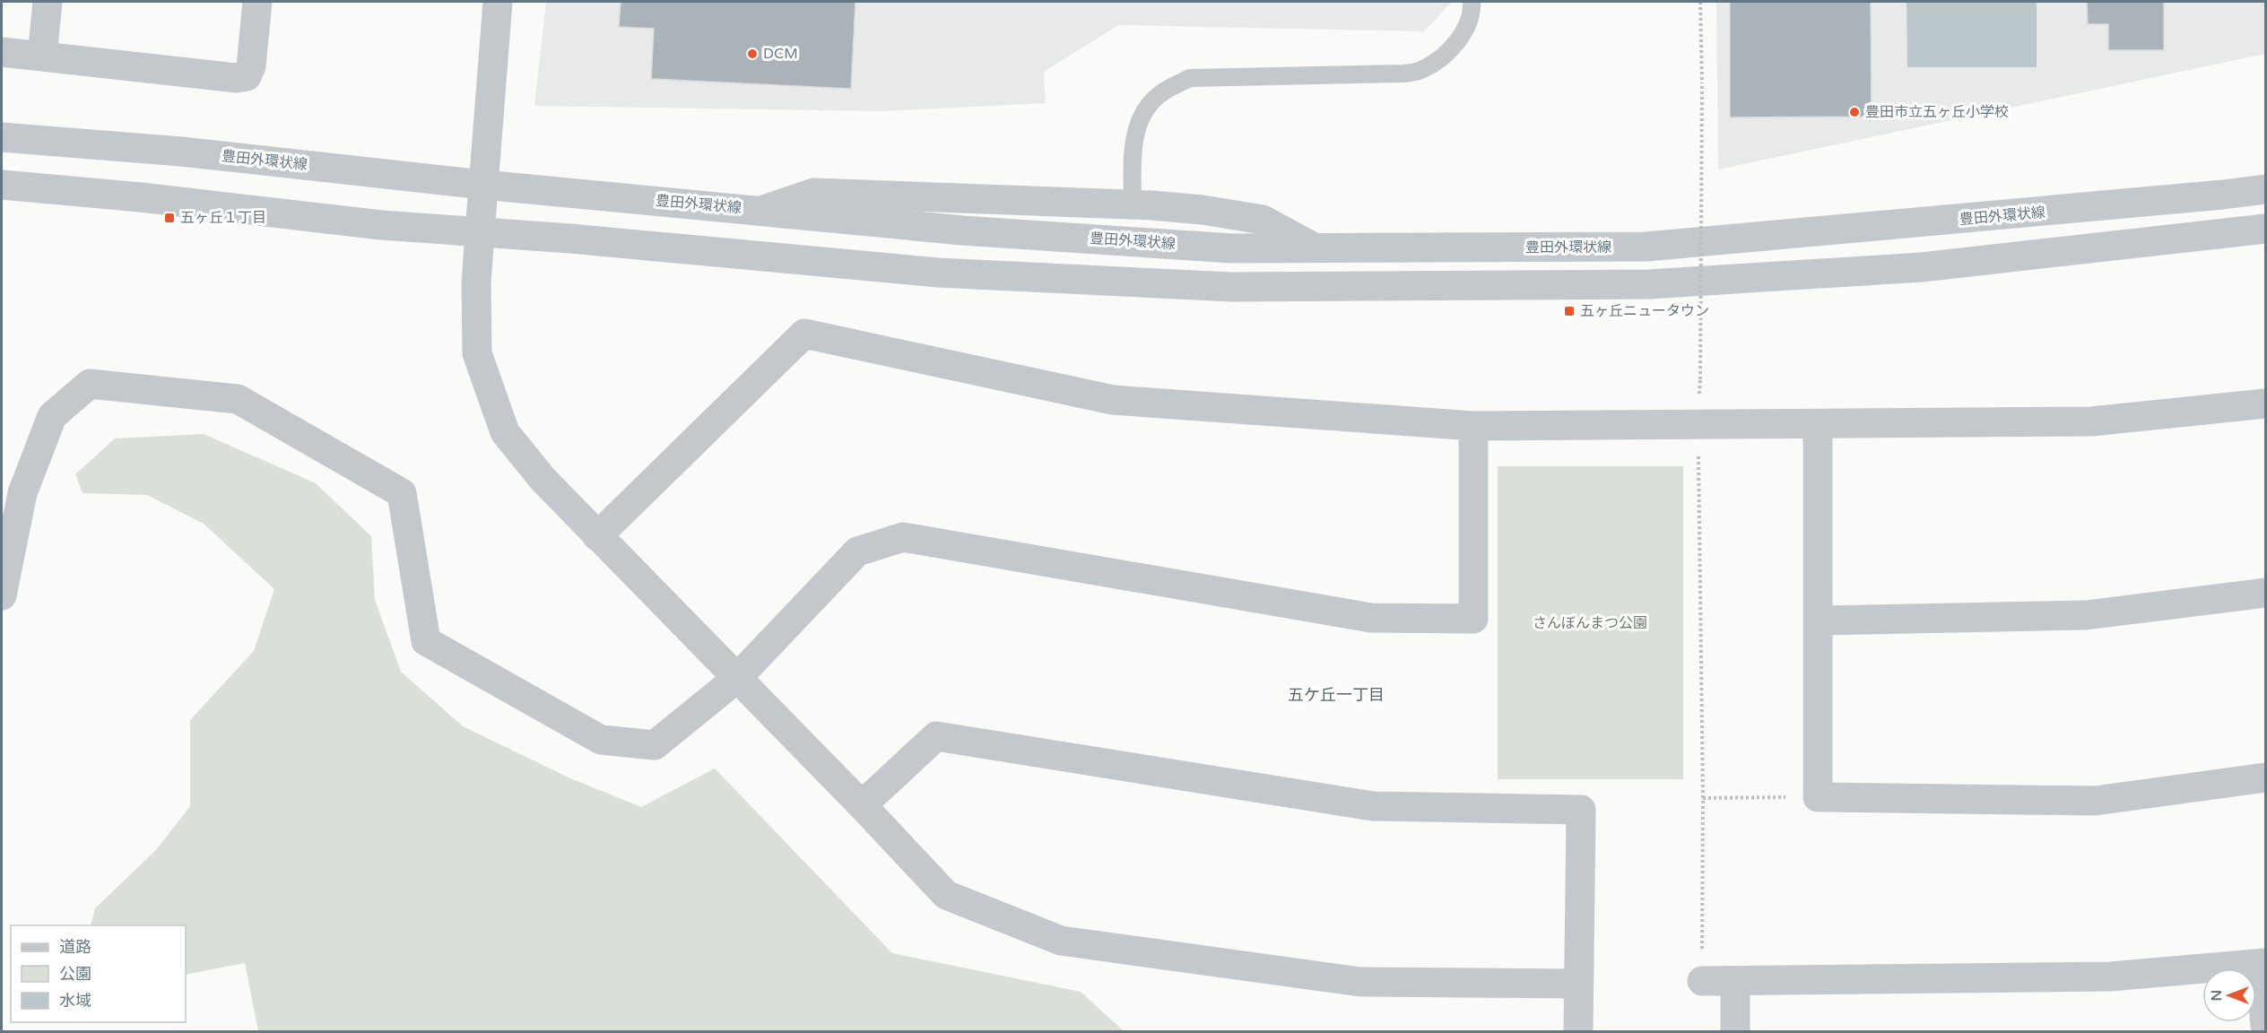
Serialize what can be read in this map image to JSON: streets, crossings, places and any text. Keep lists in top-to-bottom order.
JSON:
{
  "streets": {
    "street": ["豊田外環状線"]
  },
  "districts": ["五ケ丘一丁目"],
  "parks": ["さんぼんまつ公園"],
  "places": {
    "other": ["DCM", "豊田市立五ヶ丘小学校"],
    "transit": ["五ヶ丘１丁目", "五ヶ丘ニュータウン"]
  },
  "legend": ["道路", "公園", "水域"],
  "north": "left"
}
